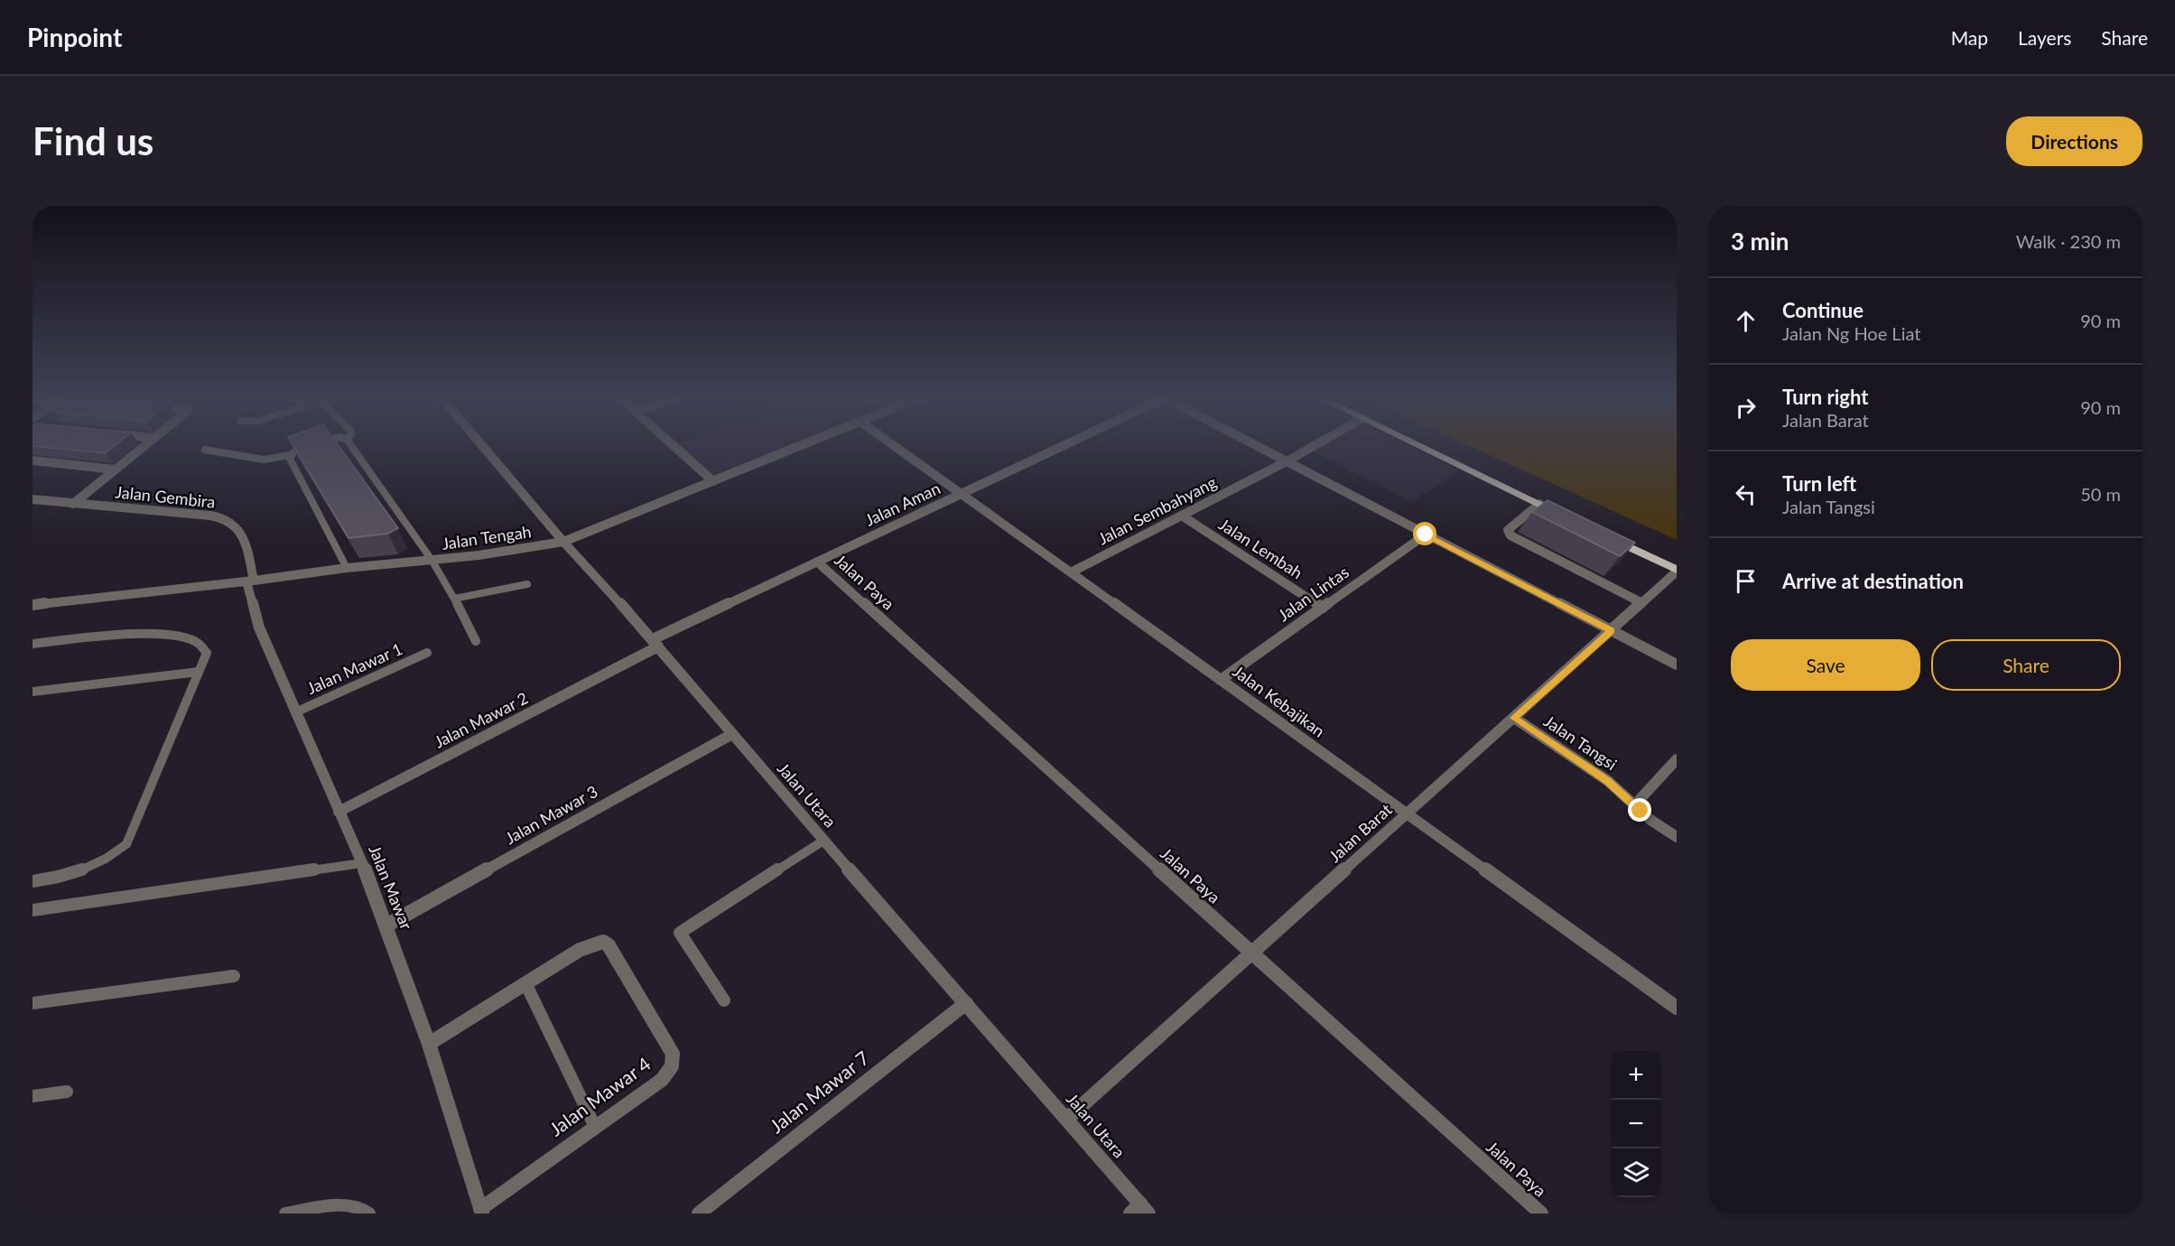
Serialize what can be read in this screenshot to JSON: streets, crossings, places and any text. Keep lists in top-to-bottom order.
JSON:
{
  "streets": {
    "street": [
      "Jalan Gembira",
      "Jalan Aman",
      "Jalan Sembahyang",
      "Jalan Tengah",
      "Jalan Lembah",
      "Jalan Paya",
      "Jalan Lintas",
      "Jalan Kebajikan",
      "Jalan Mawar 2",
      "Jalan Tangsi",
      "Jalan Utara",
      "Jalan Mawar 3",
      "Jalan Barat",
      "Jalan Mawar",
      "Jalan Mawar 7",
      "Jalan Mawar 4"
    ],
    "lane": ["Jalan Mawar 1"]
  },
  "crossings": [
    ["Jalan Gembira", "Jalan Tengah"],
    ["Jalan Gembira", "Jalan Mawar"],
    ["Jalan Aman", "Jalan Paya"],
    ["Jalan Aman", "Jalan Kebajikan"],
    ["Jalan Aman", "Jalan Mawar 2"],
    ["Jalan Aman", "Jalan Utara"],
    ["Jalan Sembahyang", "Jalan Lembah"],
    ["Jalan Sembahyang", "Jalan Kebajikan"],
    ["Jalan Tengah", "Jalan Utara"],
    ["Jalan Tengah", "Jalan Mawar"],
    ["Jalan Lembah", "Jalan Lintas"],
    ["Jalan Paya", "Jalan Barat"],
    ["Jalan Lintas", "Jalan Kebajikan"],
    ["Jalan Mawar 1", "Jalan Mawar"],
    ["Jalan Kebajikan", "Jalan Barat"],
    ["Jalan Mawar 2", "Jalan Utara"],
    ["Jalan Mawar 2", "Jalan Mawar"],
    ["Jalan Tangsi", "Jalan Barat"],
    ["Jalan Utara", "Jalan Mawar 3"],
    ["Jalan Utara", "Jalan Barat"],
    ["Jalan Utara", "Jalan Mawar 7"],
    ["Jalan Mawar 3", "Jalan Mawar"],
    ["Jalan Mawar", "Jalan Mawar 4"]
  ],
  "page": {
    "header": "Pinpoint",
    "nav": ["Map", "Layers", "Share"],
    "buttons": [
      "Directions",
      ["Save", "Share"]
    ],
    "title": "Find us",
    "heading": ["3 min", "Walk · 230 m"],
    "list": [
      ["Continue", "Jalan Ng Hoe Liat", "90 m"],
      ["Turn right", "Jalan Barat", "90 m"],
      ["Turn left", "Jalan Tangsi", "50 m"],
      "Arrive at destination"
    ],
    "map_buttons": ["+", "−"]
  }
}
